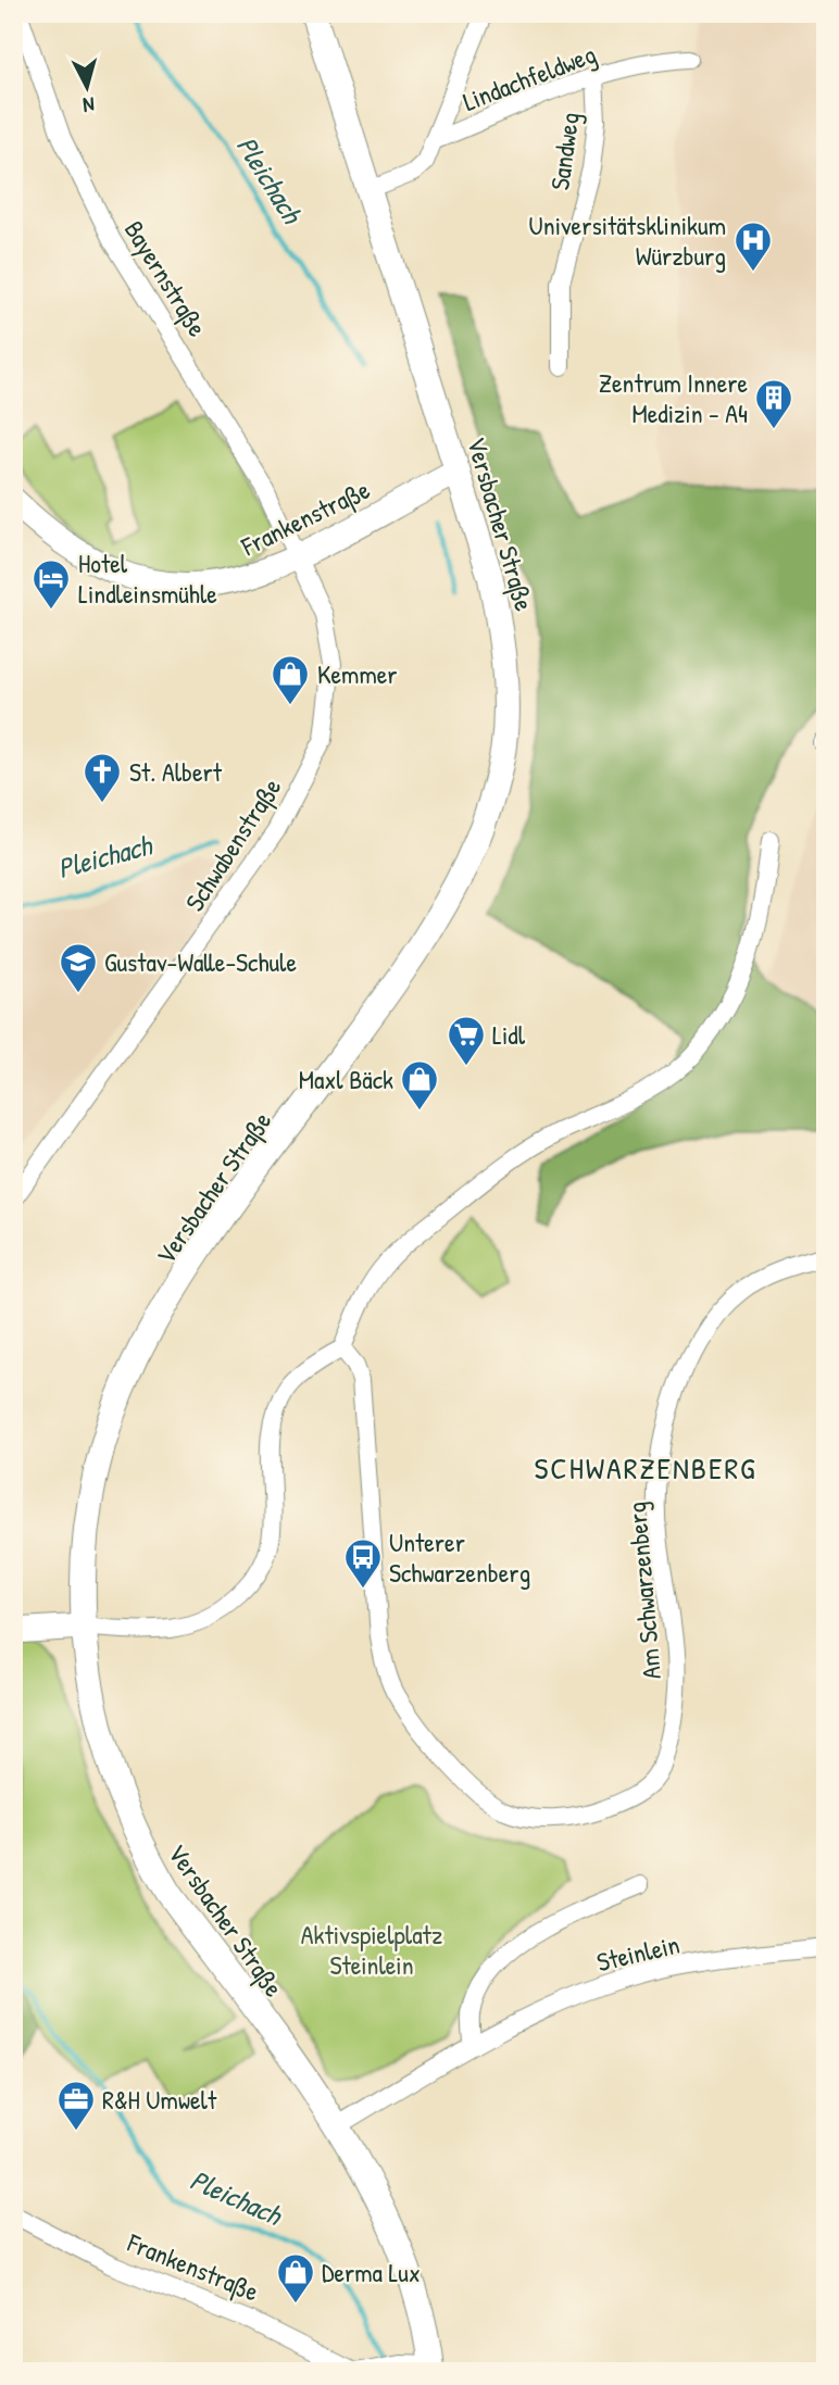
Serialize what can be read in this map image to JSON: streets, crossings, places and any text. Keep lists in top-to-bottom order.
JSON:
{
  "streets": {
    "main road": ["Frankenstraße", "Versbacher Straße"],
    "street": [
      "Lindachfeldweg",
      "Sandweg",
      "Bayernstraße",
      "Schwabenstraße",
      "Am Schwarzenberg",
      "Steinlein"
    ]
  },
  "crossings": [
    ["Lindachfeldweg", "Sandweg"],
    ["Bayernstraße", "Frankenstraße"],
    ["Bayernstraße", "Schwabenstraße"],
    ["Frankenstraße", "Versbacher Straße"],
    ["Frankenstraße", "Schwabenstraße"],
    ["Versbacher Straße", "Steinlein"]
  ],
  "districts": ["SCHWARZENBERG"],
  "water": ["Pleichach"],
  "parks": ["Aktivspielplatz Steinlein"],
  "places": {
    "hospital": ["Universitätsklinikum Würzburg"],
    "building": ["Zentrum Innere Medizin - A4"],
    "hotel": ["Hotel Lindleinsmühle"],
    "shop": ["Kemmer", "Maxl Bäck", "Derma Lux"],
    "church": ["St. Albert"],
    "school or university": ["Gustav-Walle-Schule"],
    "supermarket": ["Lidl"],
    "bus stop": ["Unterer Schwarzenberg"],
    "office": ["R&H Umwelt"]
  },
  "north": "bottom"
}
